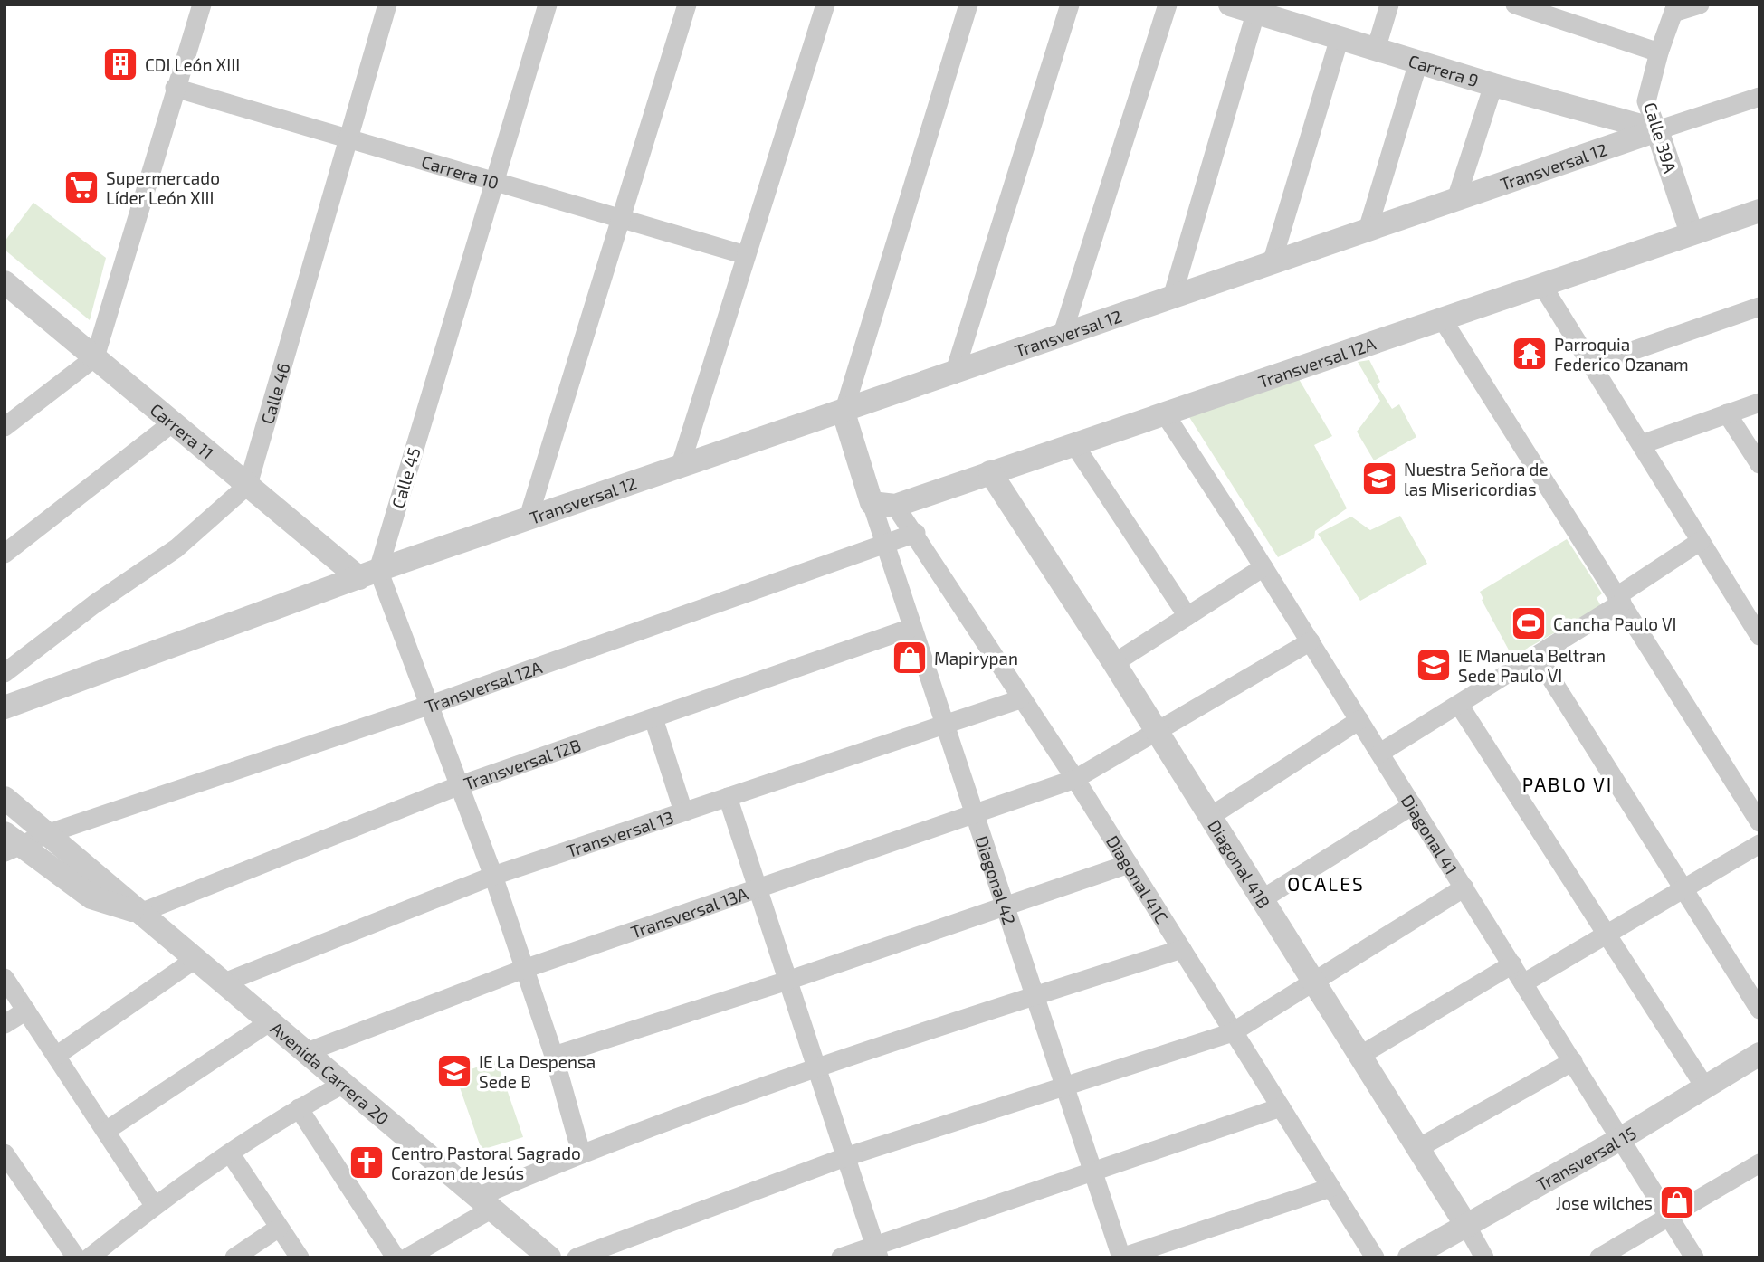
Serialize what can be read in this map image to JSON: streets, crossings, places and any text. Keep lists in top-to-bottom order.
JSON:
{
  "streets": {
    "street": [
      "Carrera 9",
      "Calle 39A",
      "Transversal 12",
      "Carrera 10",
      "Transversal 12A",
      "Calle 46",
      "Carrera 11",
      "Calle 45",
      "Transversal 12B",
      "Transversal 13",
      "Diagonal 41",
      "Diagonal 41B",
      "Diagonal 41C",
      "Diagonal 42",
      "Transversal 13A",
      "Avenida Carrera 20",
      "Transversal 15"
    ]
  },
  "crossings": [
    ["Carrera 9", "Calle 39A"],
    ["Carrera 9", "Transversal 12"],
    ["Calle 39A", "Transversal 12"],
    ["Calle 39A", "Transversal 12A"],
    ["Transversal 12", "Carrera 11"],
    ["Transversal 12", "Calle 45"],
    ["Carrera 10", "Calle 46"],
    ["Carrera 10", "Calle 45"],
    ["Transversal 12A", "Diagonal 41"],
    ["Transversal 12A", "Diagonal 41B"],
    ["Transversal 12A", "Diagonal 41C"],
    ["Transversal 12A", "Diagonal 42"],
    ["Transversal 12A", "Avenida Carrera 20"],
    ["Calle 46", "Carrera 11"],
    ["Carrera 11", "Calle 45"],
    ["Transversal 12B", "Diagonal 42"],
    ["Transversal 12B", "Avenida Carrera 20"],
    ["Transversal 13", "Diagonal 41C"],
    ["Transversal 13", "Diagonal 42"],
    ["Transversal 13", "Avenida Carrera 20"],
    ["Diagonal 41", "Transversal 13A"],
    ["Diagonal 41", "Transversal 15"],
    ["Diagonal 41B", "Transversal 13A"],
    ["Diagonal 41B", "Transversal 15"],
    ["Diagonal 41C", "Diagonal 42"],
    ["Diagonal 41C", "Transversal 13A"],
    ["Diagonal 42", "Transversal 13A"],
    ["Transversal 13A", "Avenida Carrera 20"]
  ],
  "districts": ["PABLO VI", "OCALES"],
  "places": {
    "building": ["CDI León XIII"],
    "supermarket": ["Supermercado Líder León XIII"],
    "temple": ["Parroquia Federico Ozanam"],
    "school or university": ["Nuestra Señora de las Misericordias", "IE Manuela Beltran Sede Paulo VI", "IE La Despensa Sede B"],
    "sports": ["Cancha Paulo VI"],
    "shop": ["Mapirypan", "Jose wilches"],
    "church": ["Centro Pastoral Sagrado Corazon de Jesús"]
  }
}
